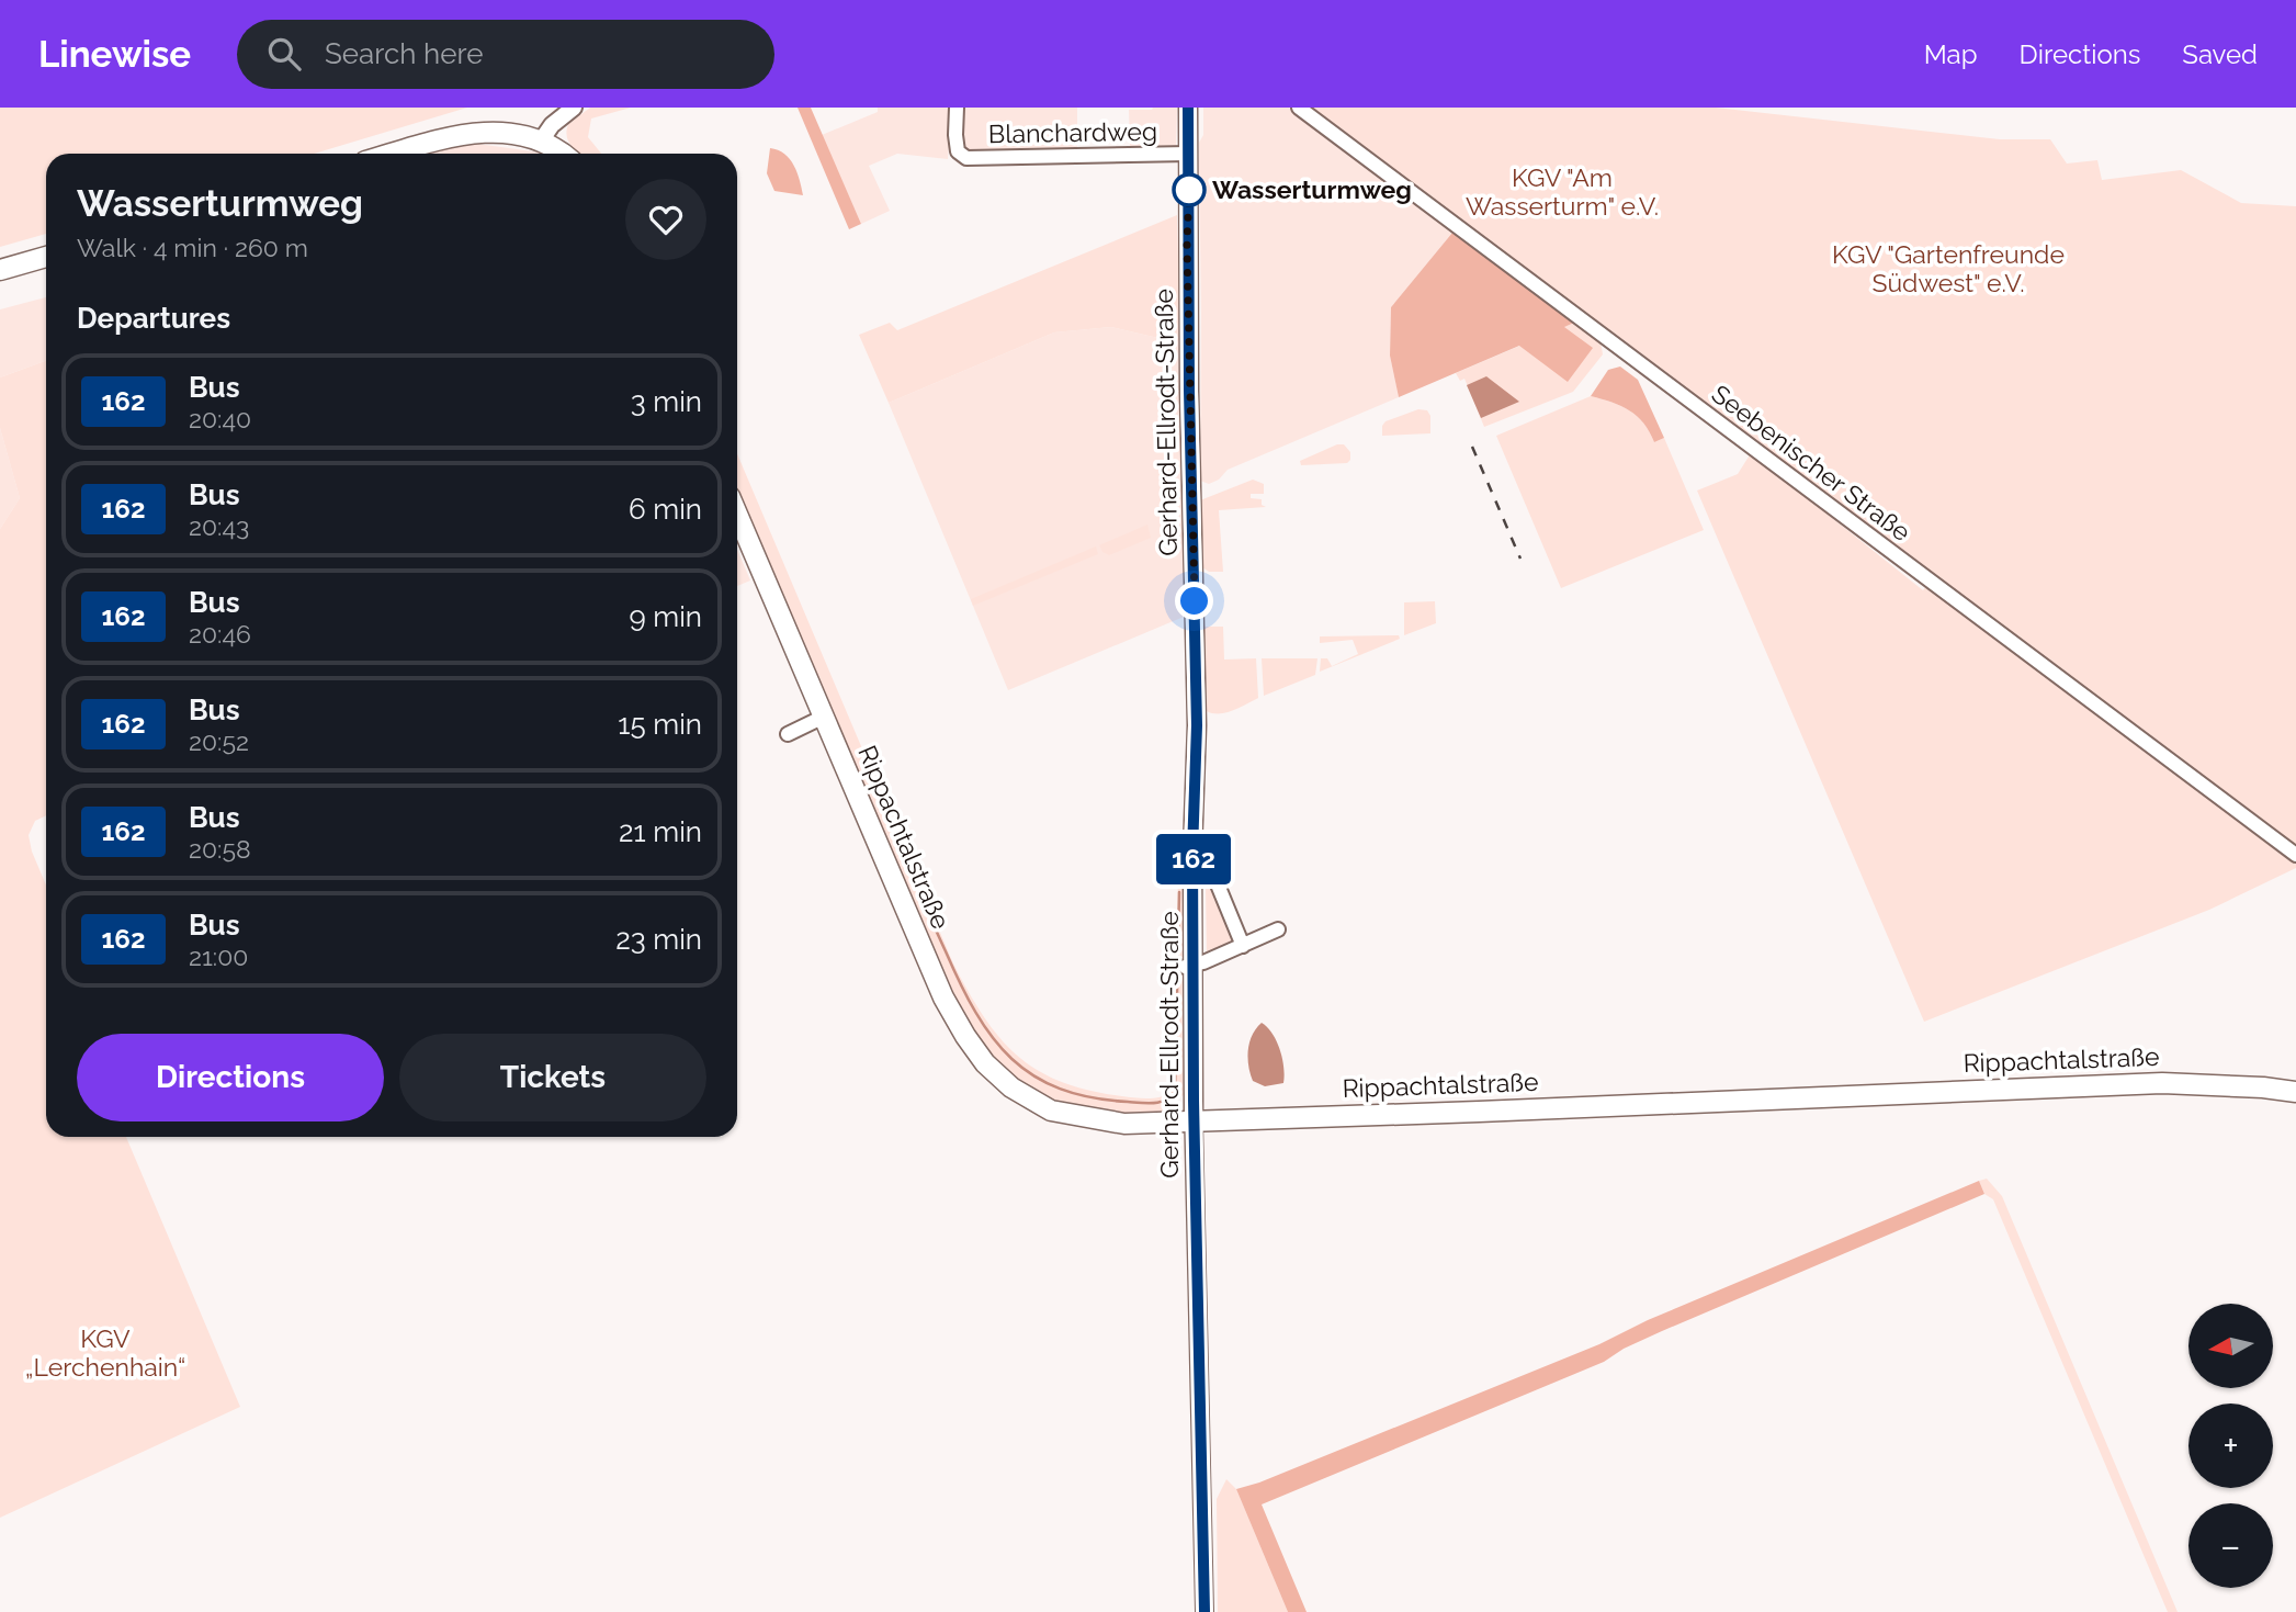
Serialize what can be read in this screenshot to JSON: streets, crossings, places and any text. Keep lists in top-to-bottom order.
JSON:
{
  "streets": {
    "main road": ["Gerhard-Ellrodt-Straße", "Rippachtalstraße"],
    "street": ["Blanchardweg", "Seebenischer Straße"]
  },
  "crossings": [
    ["Blanchardweg", "Gerhard-Ellrodt-Straße"],
    ["Gerhard-Ellrodt-Straße", "Rippachtalstraße"]
  ],
  "parks": ["KGV \"Am Wasserturm\" e.V.", "KGV \"Gartenfreunde Südwest\" e.V.", "KGV „Lerchenhain“"],
  "places": ["Wasserturmweg"],
  "lines": ["bus line 162"],
  "north": "left",
  "page": {
    "header": "Linewise",
    "search": "Search here",
    "nav": ["Map", "Directions", "Saved"],
    "on_map": "162",
    "heading": [
      ["Wasserturmweg", "Walk · 4 min · 260 m"],
      "Departures"
    ],
    "list": [
      {
        "mark": "162",
        "name": "Bus",
        "note": "20:40",
        "value": "3 min"
      },
      {
        "mark": "162",
        "name": "Bus",
        "note": "20:43",
        "value": "6 min"
      },
      {
        "mark": "162",
        "name": "Bus",
        "note": "20:46",
        "value": "9 min"
      },
      {
        "mark": "162",
        "name": "Bus",
        "note": "20:52",
        "value": "15 min"
      },
      {
        "mark": "162",
        "name": "Bus",
        "note": "20:58",
        "value": "21 min"
      },
      {
        "mark": "162",
        "name": "Bus",
        "note": "21:00",
        "value": "23 min"
      }
    ],
    "buttons": ["Directions", "Tickets"],
    "map_buttons": ["+", "−"]
  }
}
